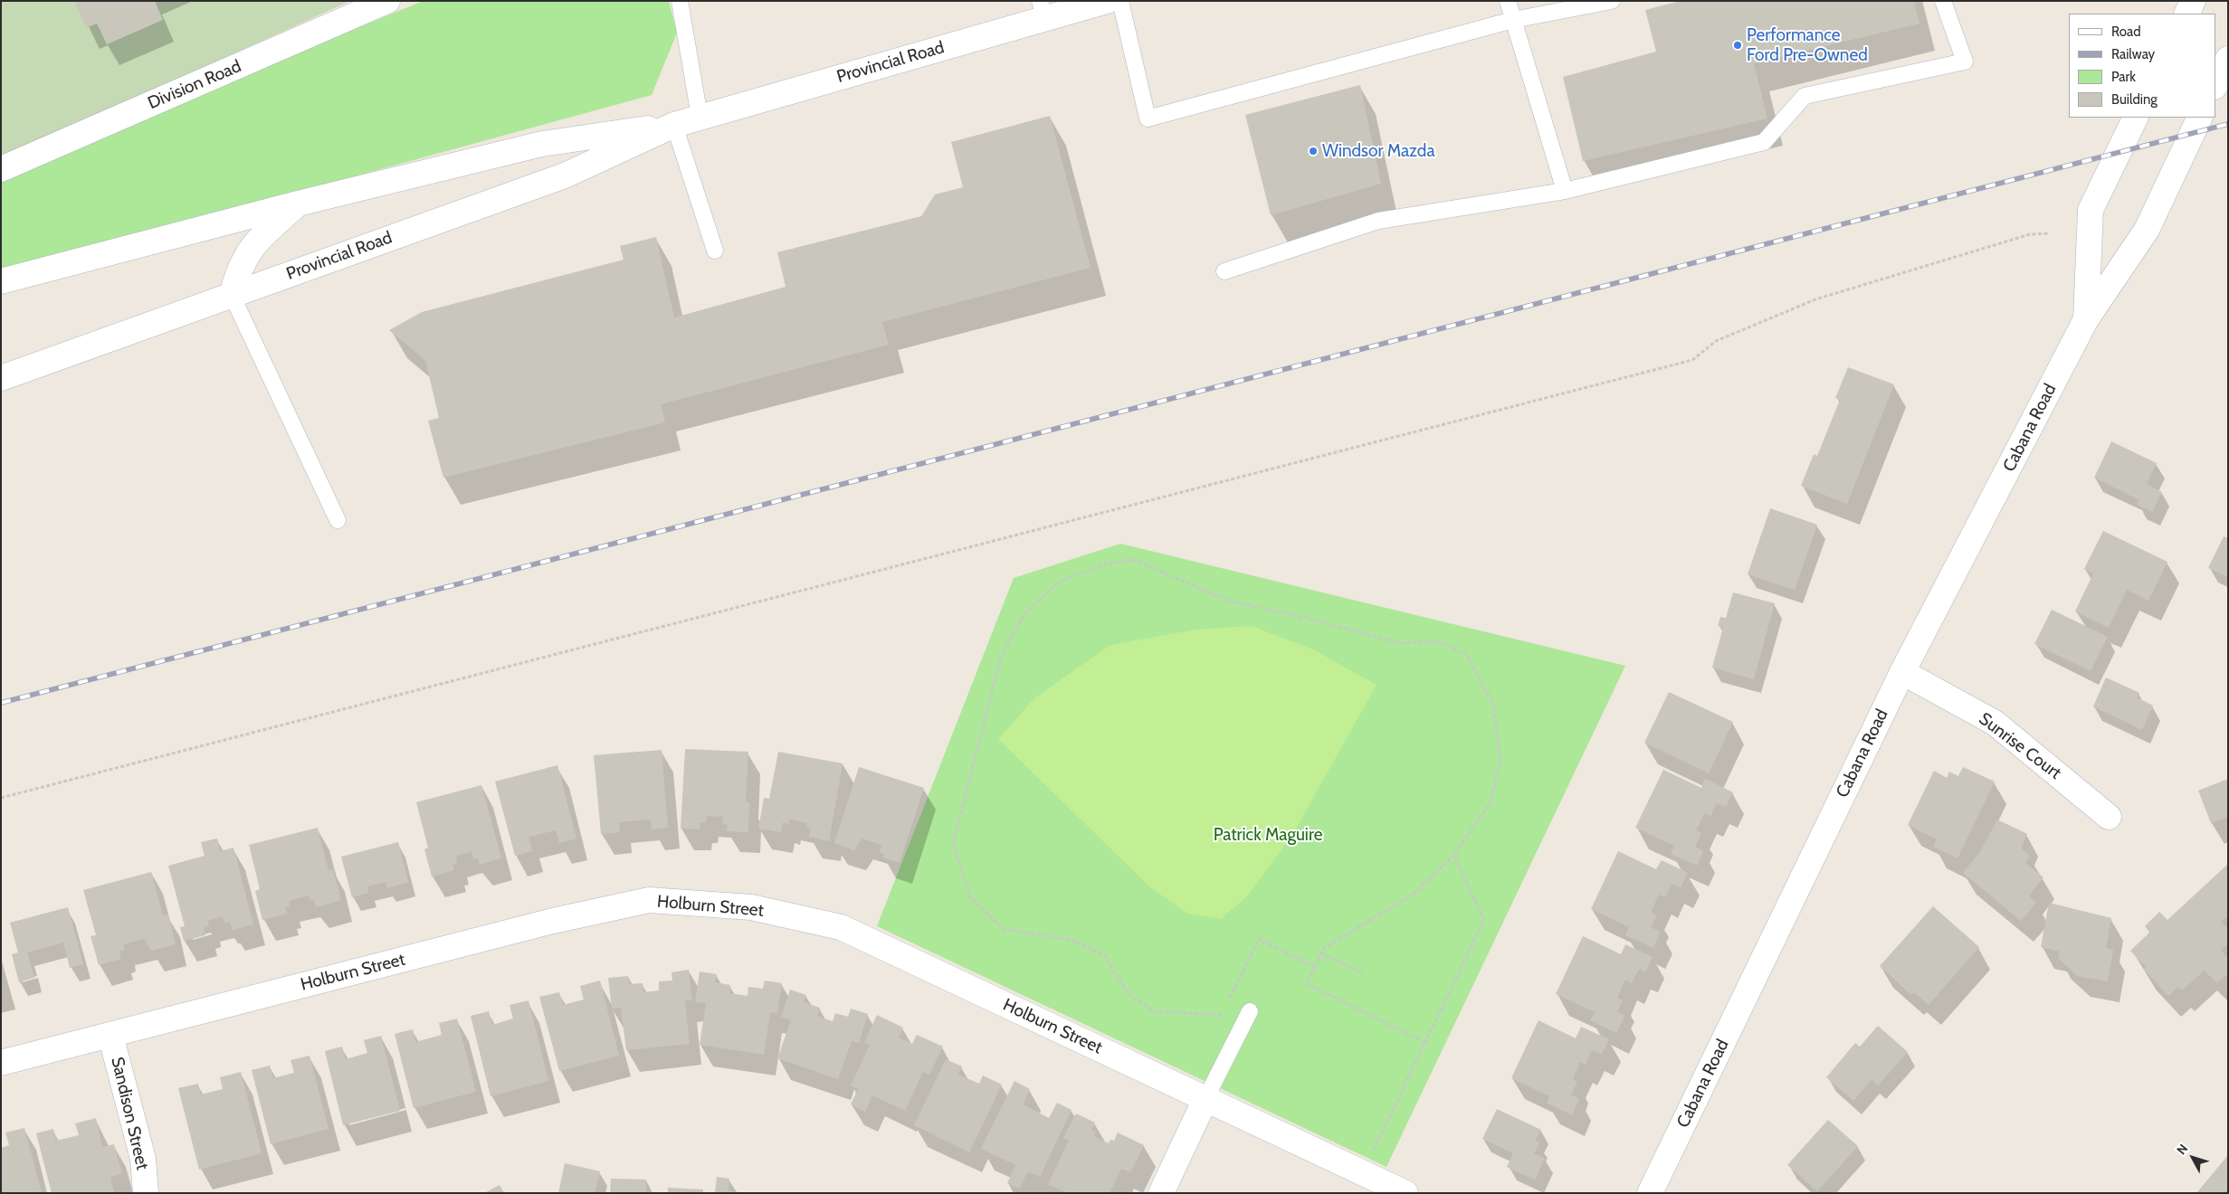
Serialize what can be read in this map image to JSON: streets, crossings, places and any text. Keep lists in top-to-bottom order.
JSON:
{
  "streets": {
    "main road": [
      "Provincial Road",
      "Division Road",
      "Cabana Road",
      "Sunrise Court",
      "Holburn Street",
      "Sandison Street"
    ]
  },
  "crossings": [
    ["Cabana Road", "Sunrise Court"],
    ["Holburn Street", "Sandison Street"]
  ],
  "parks": ["Patrick Maguire"],
  "places": ["Performance Ford Pre-Owned", "Windsor Mazda"],
  "legend": [
    "Road",
    "Railway",
    "Park",
    "Building"
  ],
  "north": "top left"
}
